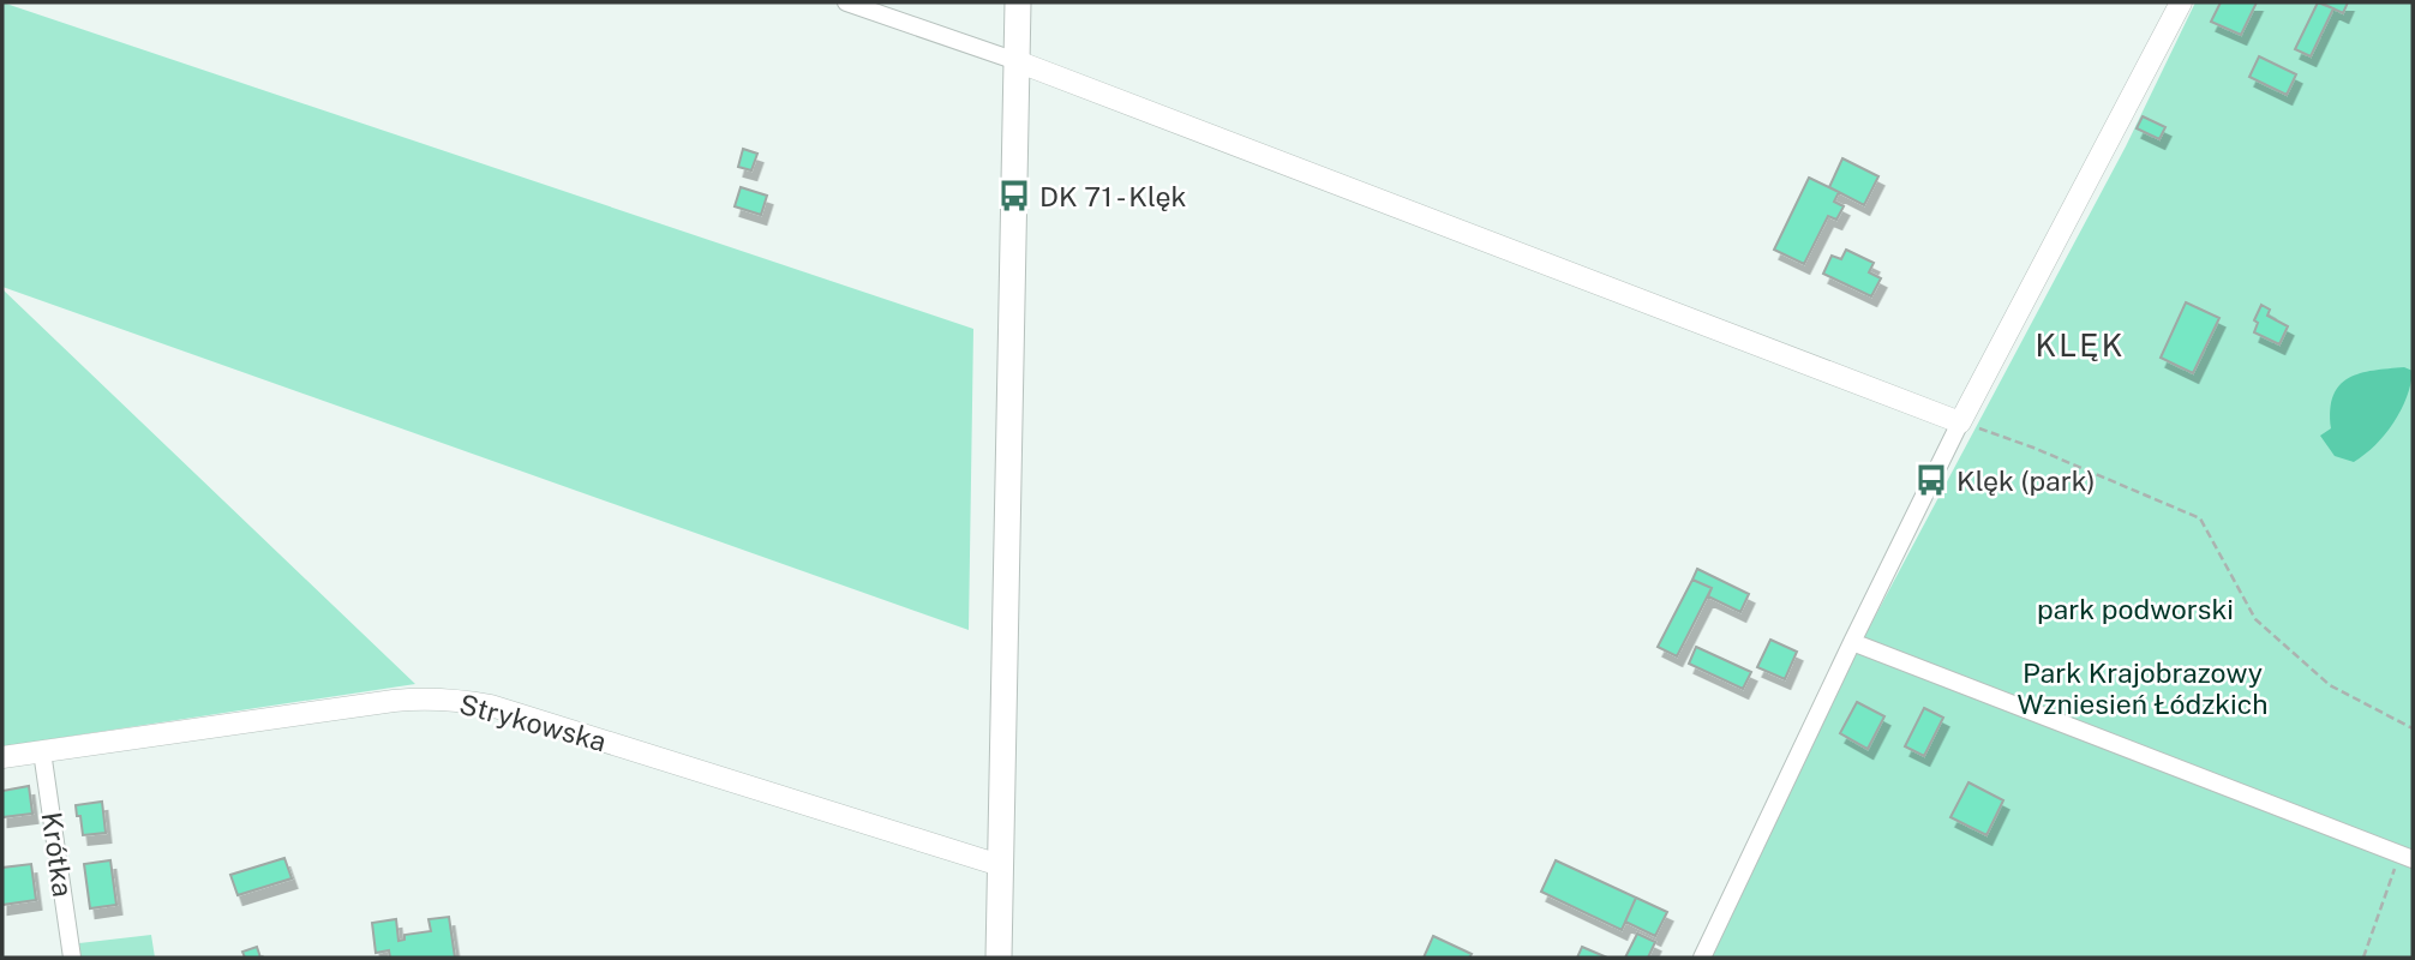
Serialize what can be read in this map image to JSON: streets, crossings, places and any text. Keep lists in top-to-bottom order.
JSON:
{
  "streets": {
    "street": ["Strykowska", "Krótka"]
  },
  "crossings": [
    ["Strykowska", "Krótka"]
  ],
  "districts": ["KLĘK"],
  "parks": ["park podworski", "Park Krajobrazowy Wzniesień Łódzkich"],
  "places": {
    "bus stop": ["DK 71 - Klęk", "Klęk (park)"]
  }
}
